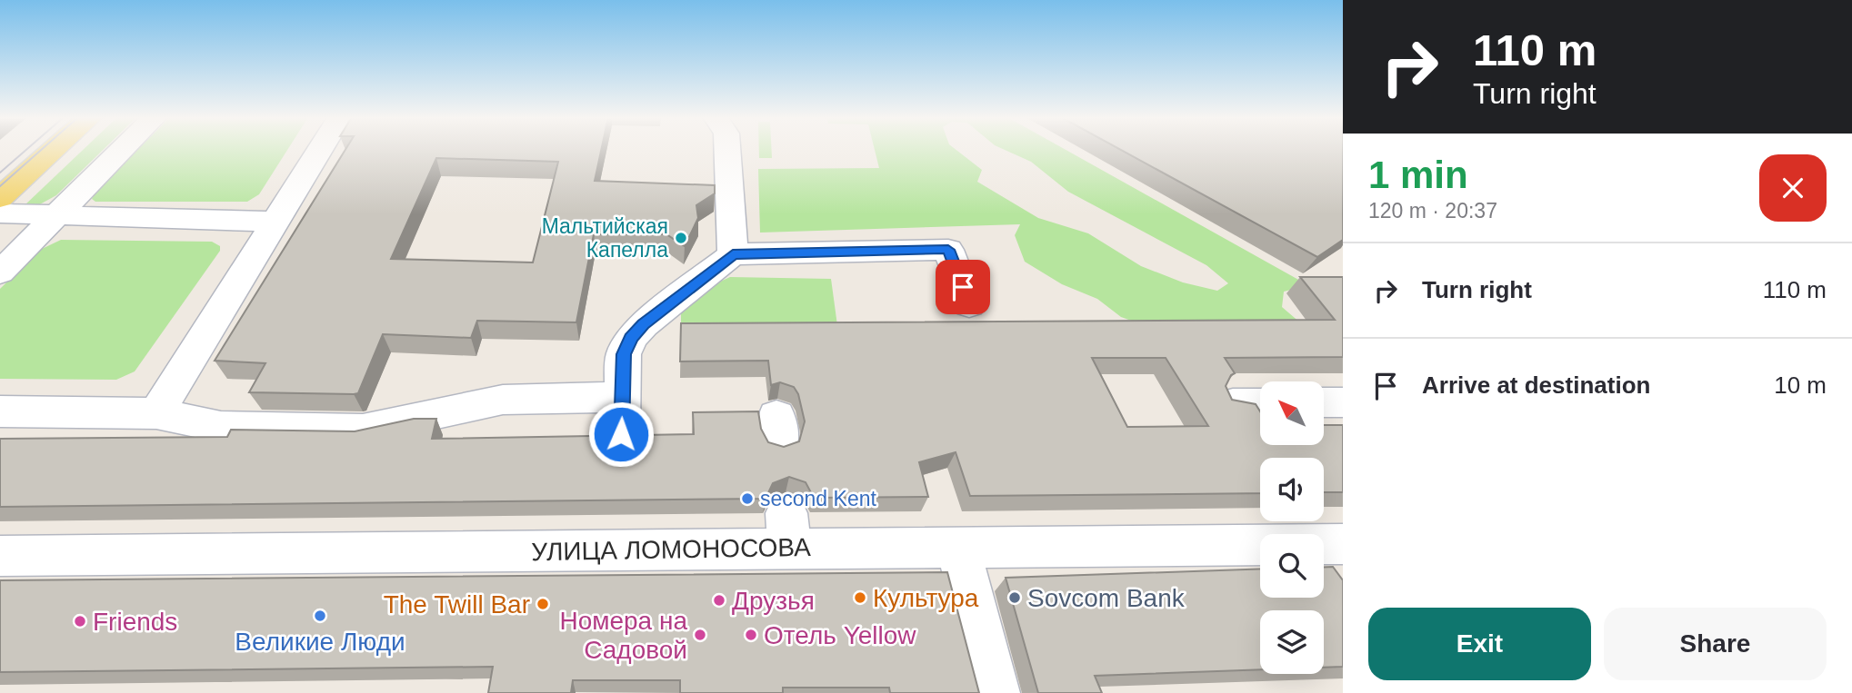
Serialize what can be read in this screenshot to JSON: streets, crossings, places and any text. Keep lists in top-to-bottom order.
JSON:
{
  "streets": {
    "street": ["УЛИЦА ЛОМОНОСОВА"]
  },
  "places": [
    "Мальтийская Капелла",
    "second Kent",
    "Культура",
    "Sovcom Bank",
    "Друзья",
    "The Twill Bar",
    "Великие Люди",
    "Friends",
    "Номера на Садовой",
    "Отель Yellow"
  ],
  "north": "top left",
  "page": {
    "turn": ["110 m", "Turn right"],
    "heading": ["1 min", "120 m · 20:37"],
    "list": [
      {
        "name": "Turn right",
        "value": "110 m"
      },
      {
        "name": "Arrive at destination",
        "value": "10 m"
      }
    ],
    "buttons": ["Exit", "Share"]
  }
}
